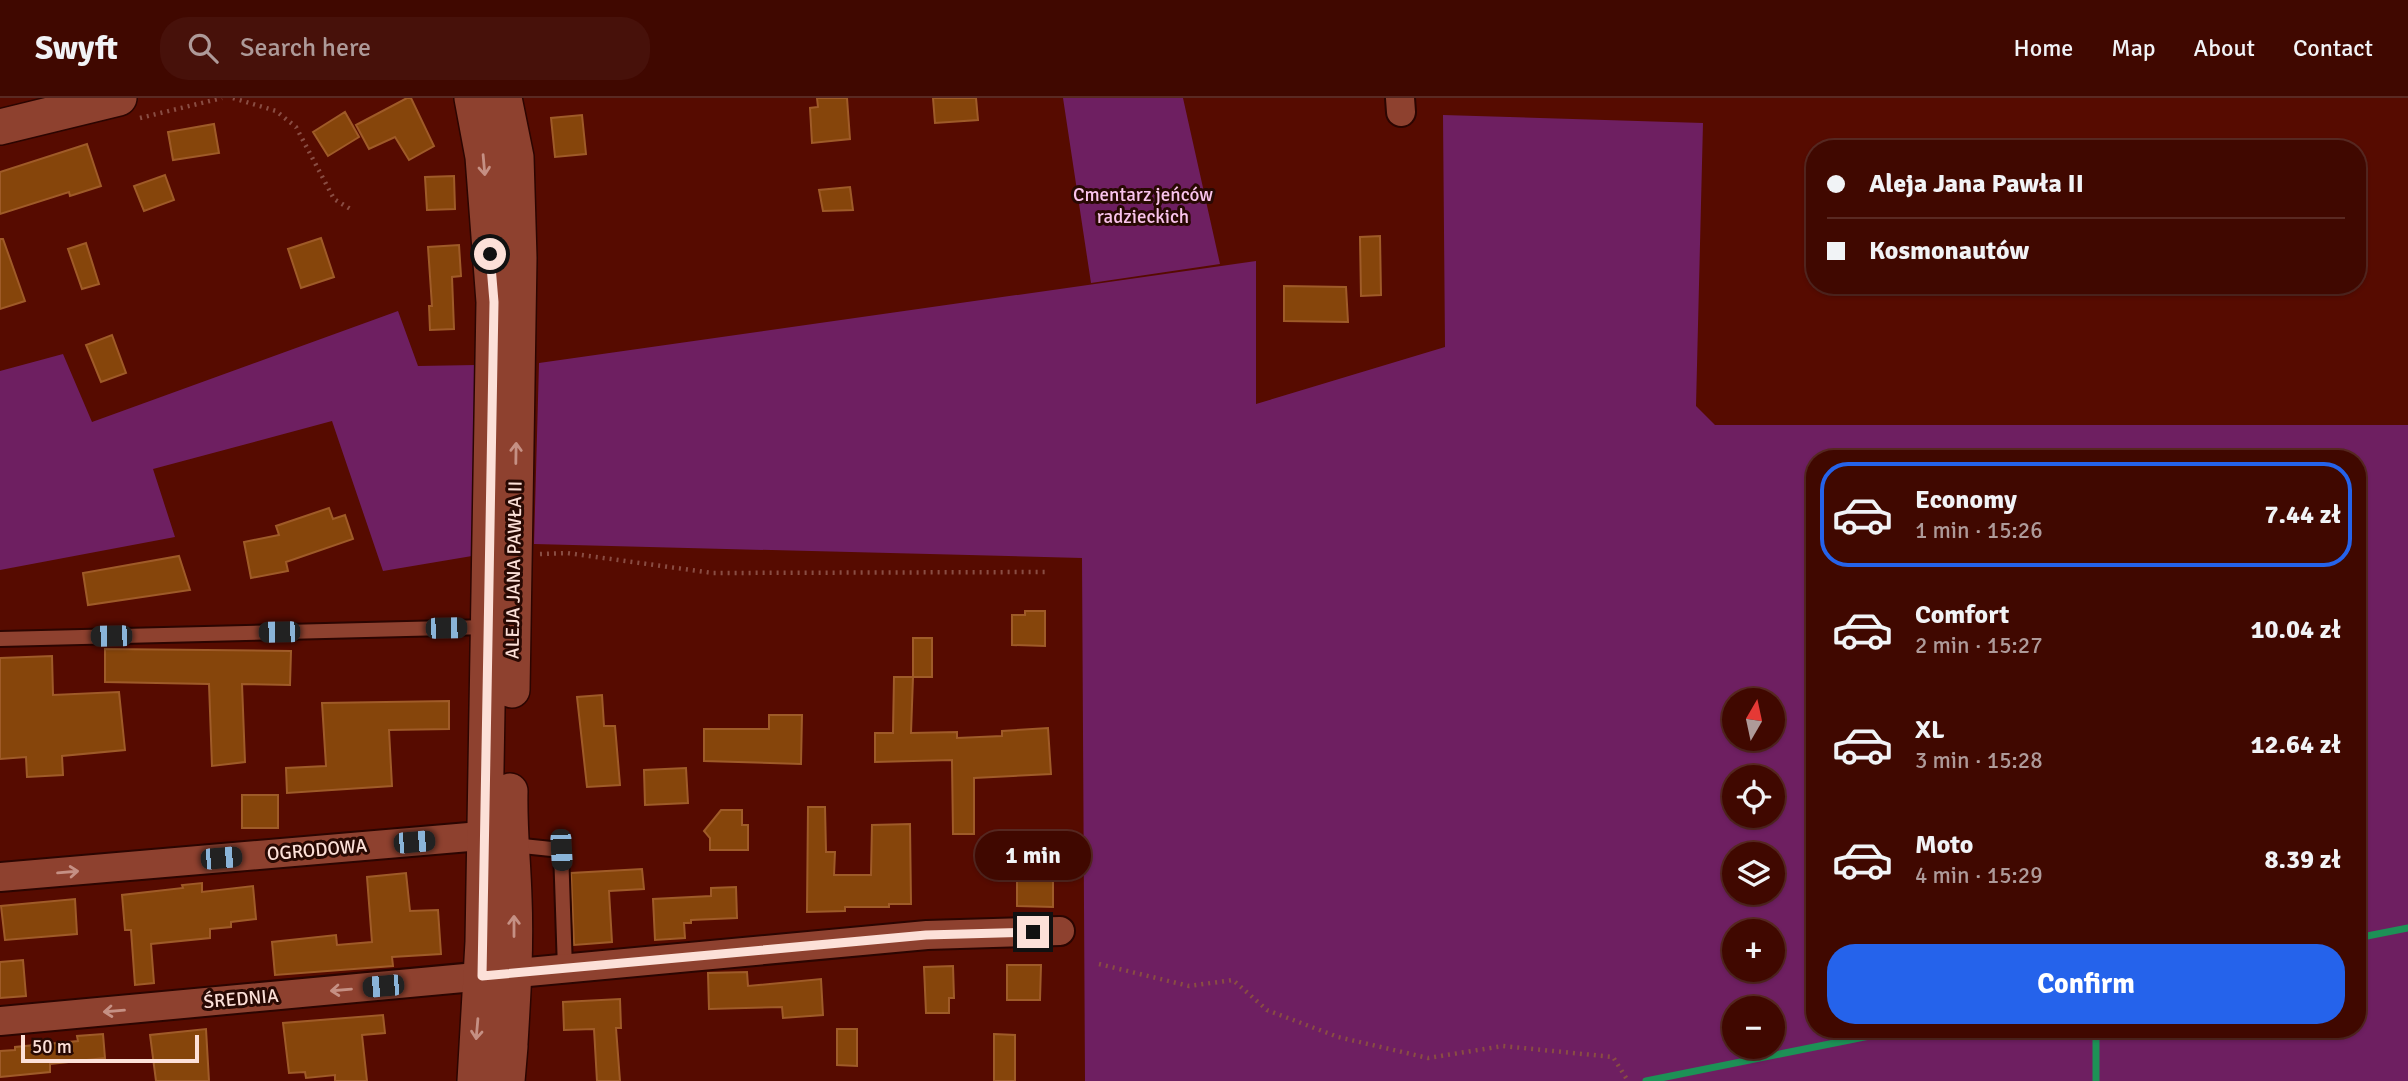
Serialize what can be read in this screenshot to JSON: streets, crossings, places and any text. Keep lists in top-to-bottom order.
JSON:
{
  "streets": {
    "street": ["ALEJA JANA PAWŁA II", "OGRODOWA", "ŚREDNIA"]
  },
  "crossings": [
    ["ALEJA JANA PAWŁA II", "OGRODOWA"],
    ["ALEJA JANA PAWŁA II", "ŚREDNIA"]
  ],
  "one_way": ["OGRODOWA", "ŚREDNIA"],
  "parks": ["Cmentarz jeńców radzieckich"],
  "scale_bar": "50 m",
  "north": "top",
  "page": {
    "header": "Swyft",
    "search": "Search here",
    "nav": [
      "Home",
      "Map",
      "About",
      "Contact"
    ],
    "banner": ["Aleja Jana Pawła II", "Kosmonautów"],
    "list": [
      {
        "name": "Economy",
        "note": "1 min · 15:26",
        "value": "7.44 zł"
      },
      {
        "name": "Comfort",
        "note": "2 min · 15:27",
        "value": "10.04 zł"
      },
      {
        "name": "XL",
        "note": "3 min · 15:28",
        "value": "12.64 zł"
      },
      {
        "name": "Moto",
        "note": "4 min · 15:29",
        "value": "8.39 zł"
      }
    ],
    "map_buttons": ["+", "−"],
    "bubble": "1 min",
    "buttons": "Confirm",
    "scale": "50 m"
  }
}
